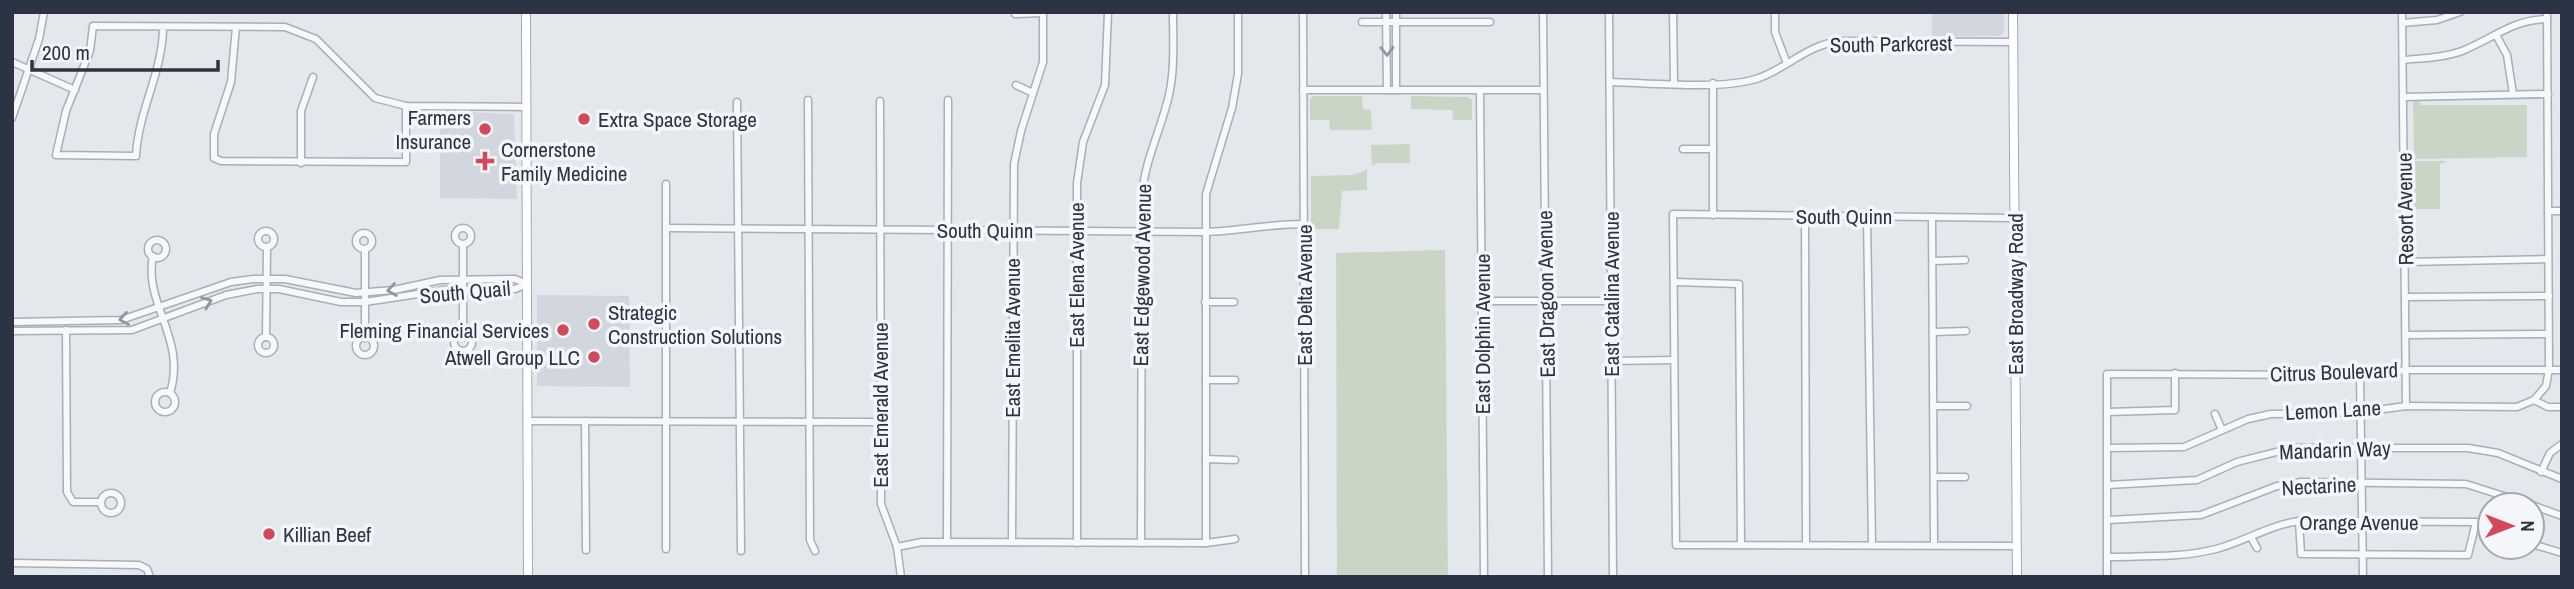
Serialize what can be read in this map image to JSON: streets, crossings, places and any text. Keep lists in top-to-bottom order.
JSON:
{
  "streets": {
    "main road": ["East Broadway Road"],
    "street": [
      "South Parkcrest",
      "Resort Avenue",
      "South Quinn",
      "East Elena Avenue",
      "East Edgewood Avenue",
      "South Quail",
      "East Dragoon Avenue",
      "East Catalina Avenue",
      "East Delta Avenue",
      "East Dolphin Avenue",
      "East Emelita Avenue",
      "Citrus Boulevard",
      "East Emerald Avenue",
      "Lemon Lane",
      "Mandarin Way",
      "Nectarine",
      "Orange Avenue"
    ]
  },
  "crossings": [
    ["South Parkcrest", "East Catalina Avenue"],
    ["South Parkcrest", "East Broadway Road"],
    ["Resort Avenue", "Citrus Boulevard"],
    ["Resort Avenue", "Lemon Lane"],
    ["South Quinn", "East Elena Avenue"],
    ["South Quinn", "East Edgewood Avenue"],
    ["South Quinn", "East Broadway Road"],
    ["South Quinn", "East Delta Avenue"],
    ["South Quinn", "East Emelita Avenue"],
    ["South Quinn", "East Emerald Avenue"]
  ],
  "places": {
    "other": [
      "Extra Space Storage",
      "Farmers Insurance",
      "Strategic Construction Solutions",
      "Fleming Financial Services",
      "Atwell Group LLC",
      "Killian Beef"
    ],
    "health": ["Cornerstone Family Medicine"]
  },
  "scale_bar": "200 m",
  "north": "right"
}
